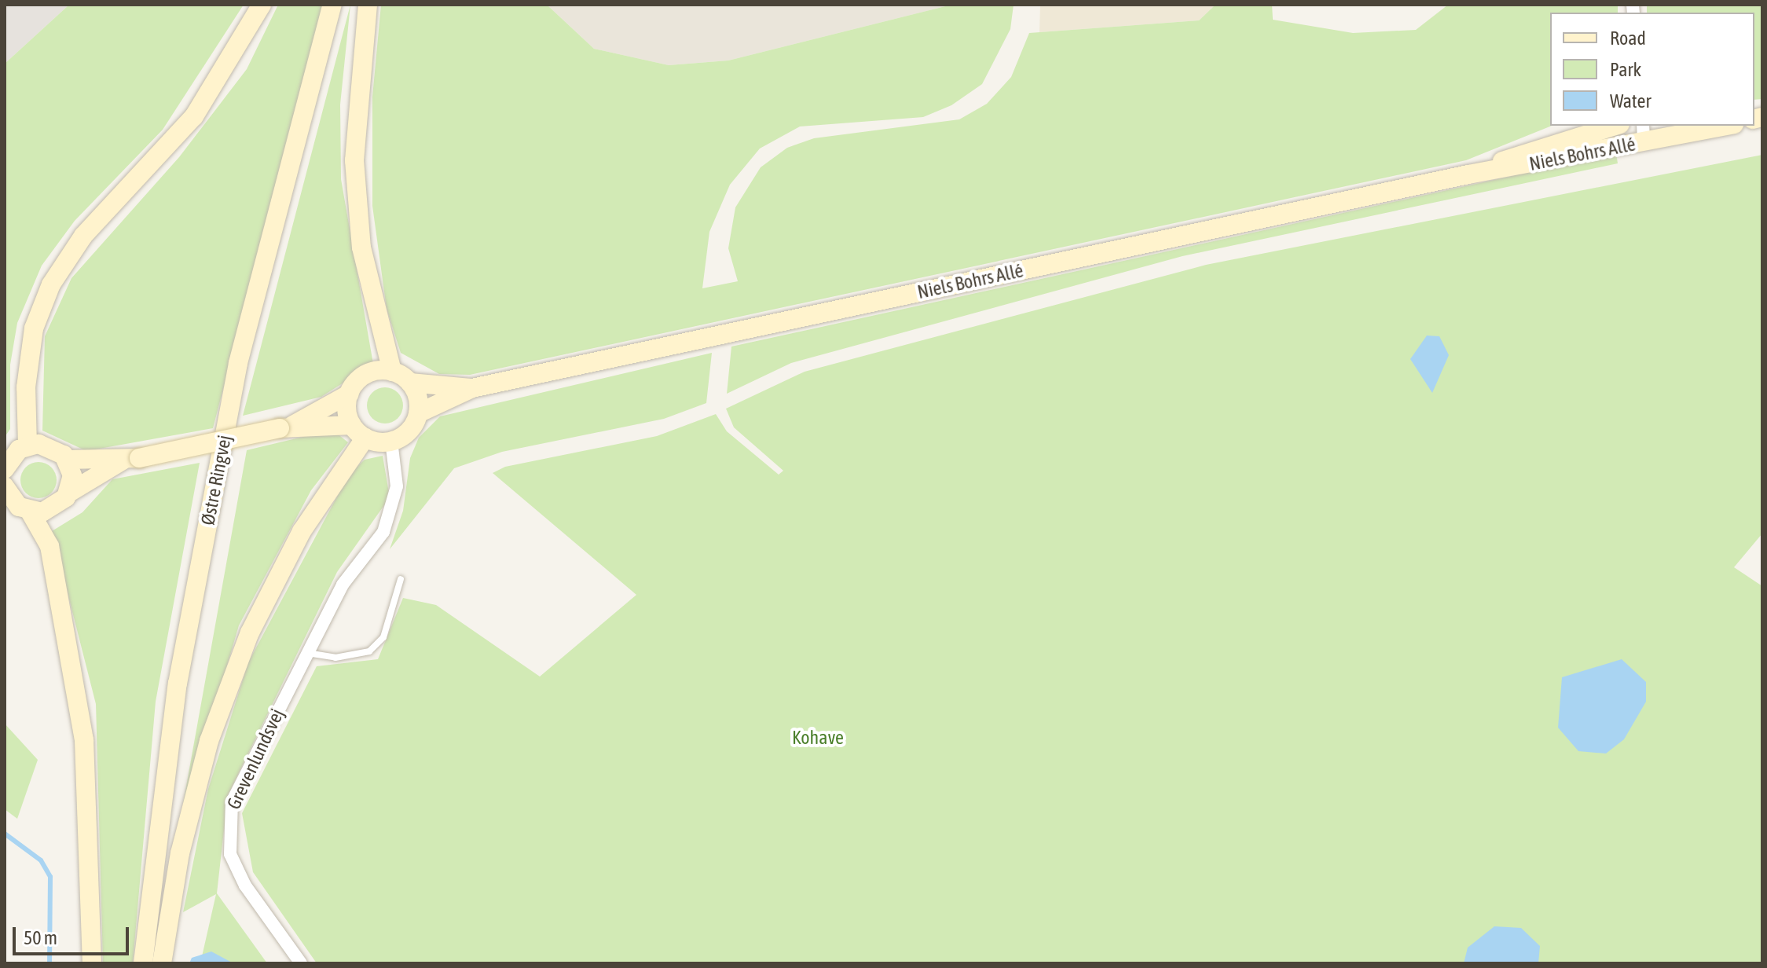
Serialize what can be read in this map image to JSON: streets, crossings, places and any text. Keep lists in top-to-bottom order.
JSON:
{
  "streets": {
    "street": ["Niels Bohrs Allé", "Østre Ringvej", "Grevenlundsvej"]
  },
  "crossings": [
    ["Niels Bohrs Allé", "Grevenlundsvej"]
  ],
  "parks": ["Kohave"],
  "legend": ["Road", "Park", "Water"],
  "scale_bar": "50 m"
}
